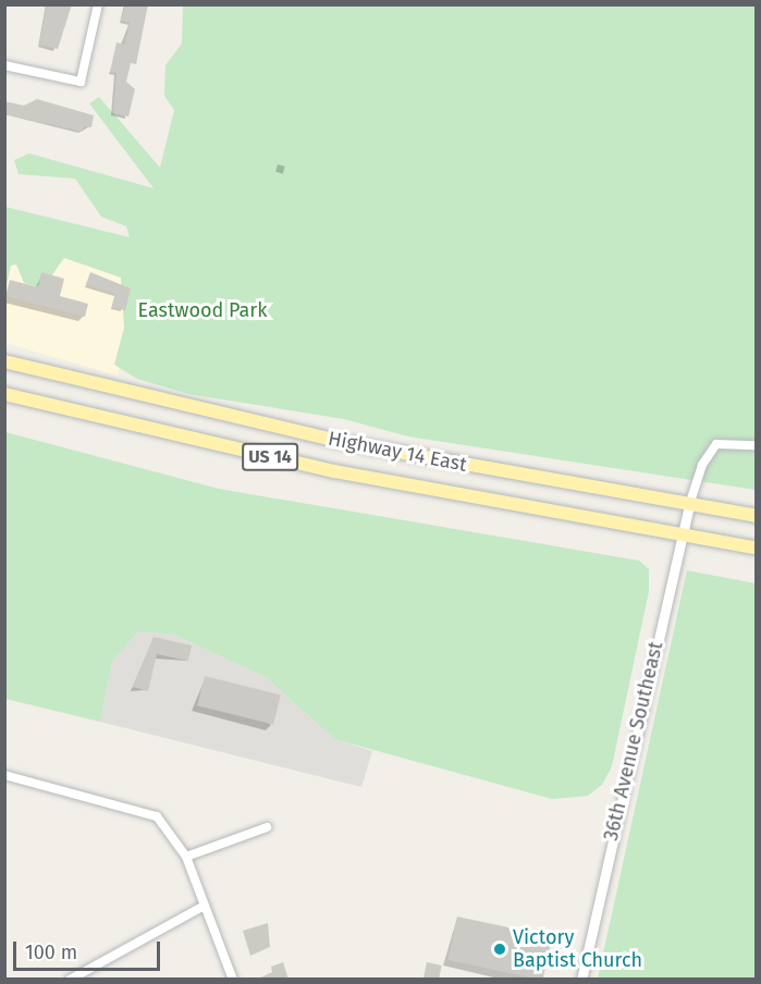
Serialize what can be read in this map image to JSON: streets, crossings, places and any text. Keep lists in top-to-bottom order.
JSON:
{
  "streets": {
    "main road": ["Highway 14 East", "US 14"],
    "street": ["36th Avenue Southeast"]
  },
  "crossings": [
    ["Highway 14 East", "36th Avenue Southeast"]
  ],
  "parks": ["Eastwood Park"],
  "places": ["Victory Baptist Church"],
  "scale_bar": "100 m"
}
